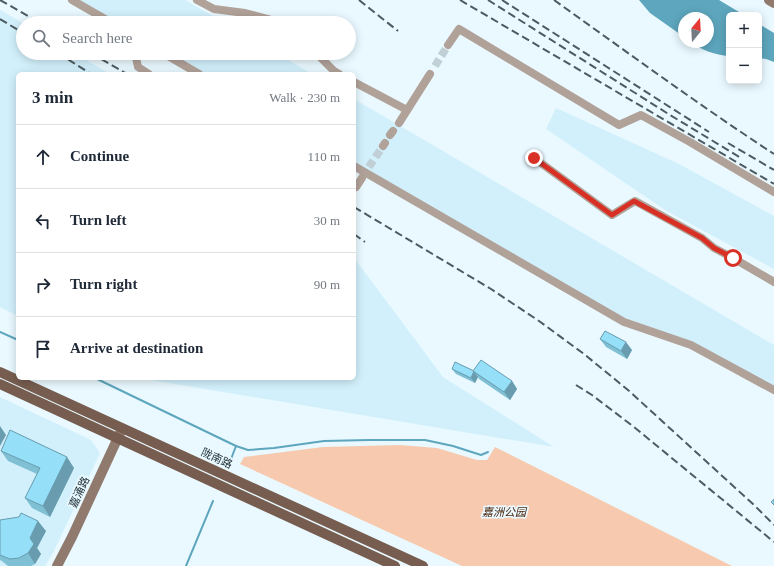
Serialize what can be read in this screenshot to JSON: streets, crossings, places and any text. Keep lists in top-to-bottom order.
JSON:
{
  "streets": {
    "main road": ["陇南路"],
    "street": ["嘉涌路"]
  },
  "crossings": [
    ["陇南路", "嘉涌路"]
  ],
  "parks": ["嘉洲公园"],
  "north": "top",
  "page": {
    "map_buttons": ["+", "−"],
    "search": "Search here",
    "heading": ["3 min", "Walk · 230 m"],
    "list": [
      ["Continue", "110 m"],
      ["Turn left", "30 m"],
      ["Turn right", "90 m"],
      "Arrive at destination"
    ]
  }
}
